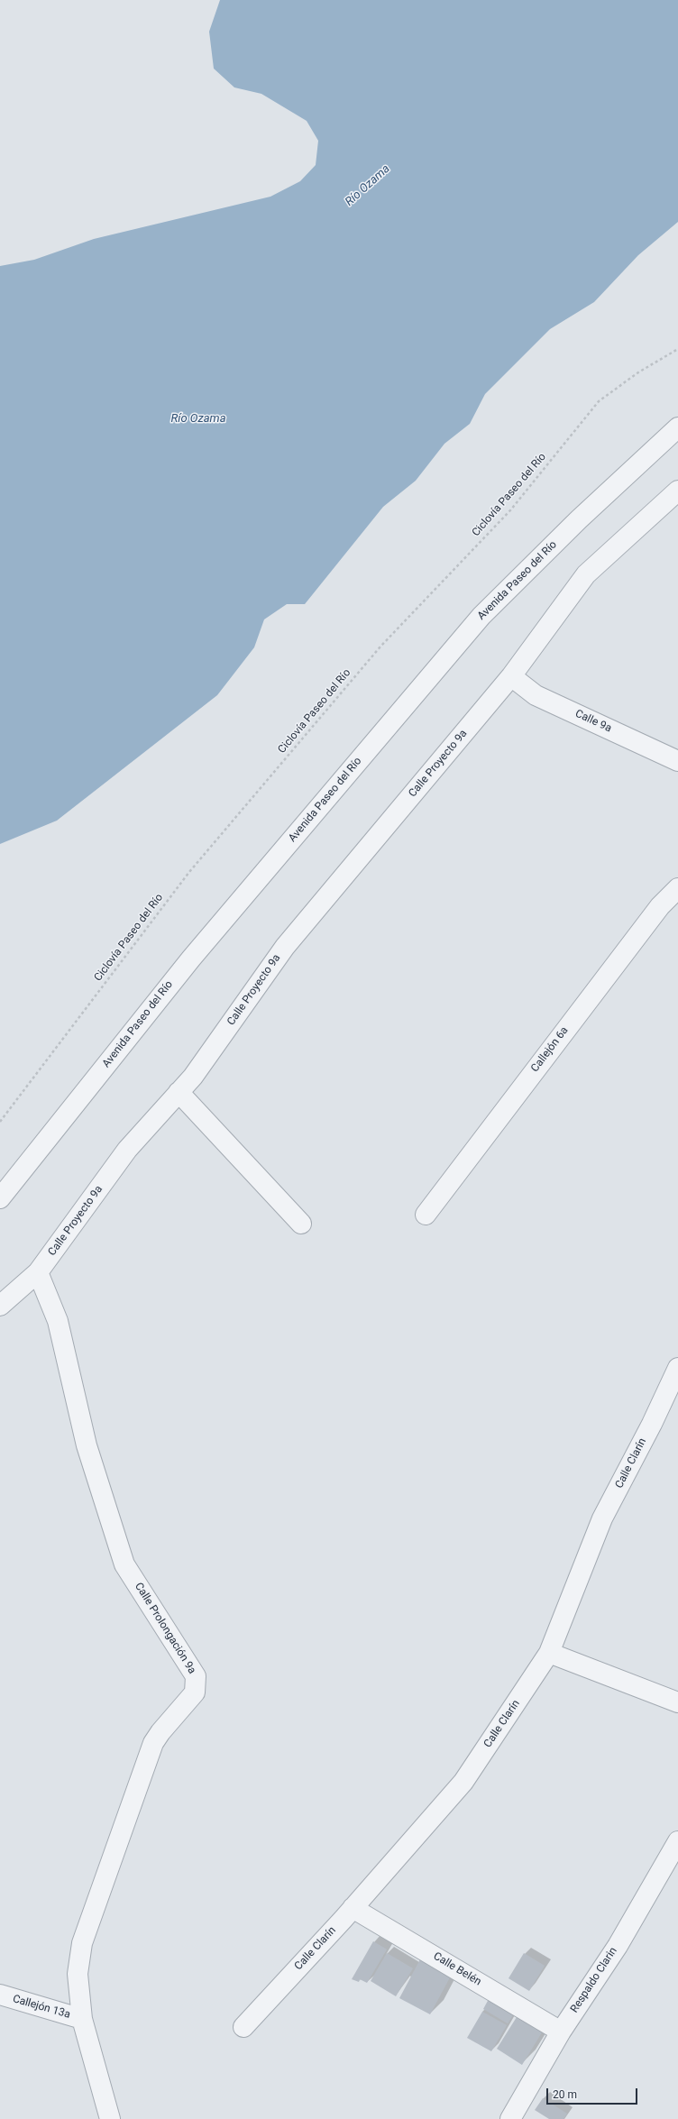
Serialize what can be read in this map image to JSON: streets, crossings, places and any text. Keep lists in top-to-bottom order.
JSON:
{
  "streets": {
    "street": [
      "Avenida Paseo del Río",
      "Calle 9a",
      "Calle Proyecto 9a",
      "Callejón 6a",
      "Calle Clarín",
      "Calle Prolongación 9a",
      "Calle Belén",
      "Respaldo Clarin",
      "Callejón 13a"
    ],
    "path": ["Ciclovía Paseo del Río"]
  },
  "crossings": [
    ["Calle 9a", "Calle Proyecto 9a"],
    ["Calle Proyecto 9a", "Calle Prolongación 9a"],
    ["Calle Clarín", "Calle Belén"],
    ["Calle Prolongación 9a", "Callejón 13a"],
    ["Calle Belén", "Respaldo Clarin"]
  ],
  "water": ["Río Ozama"],
  "scale_bar": "20 m"
}
